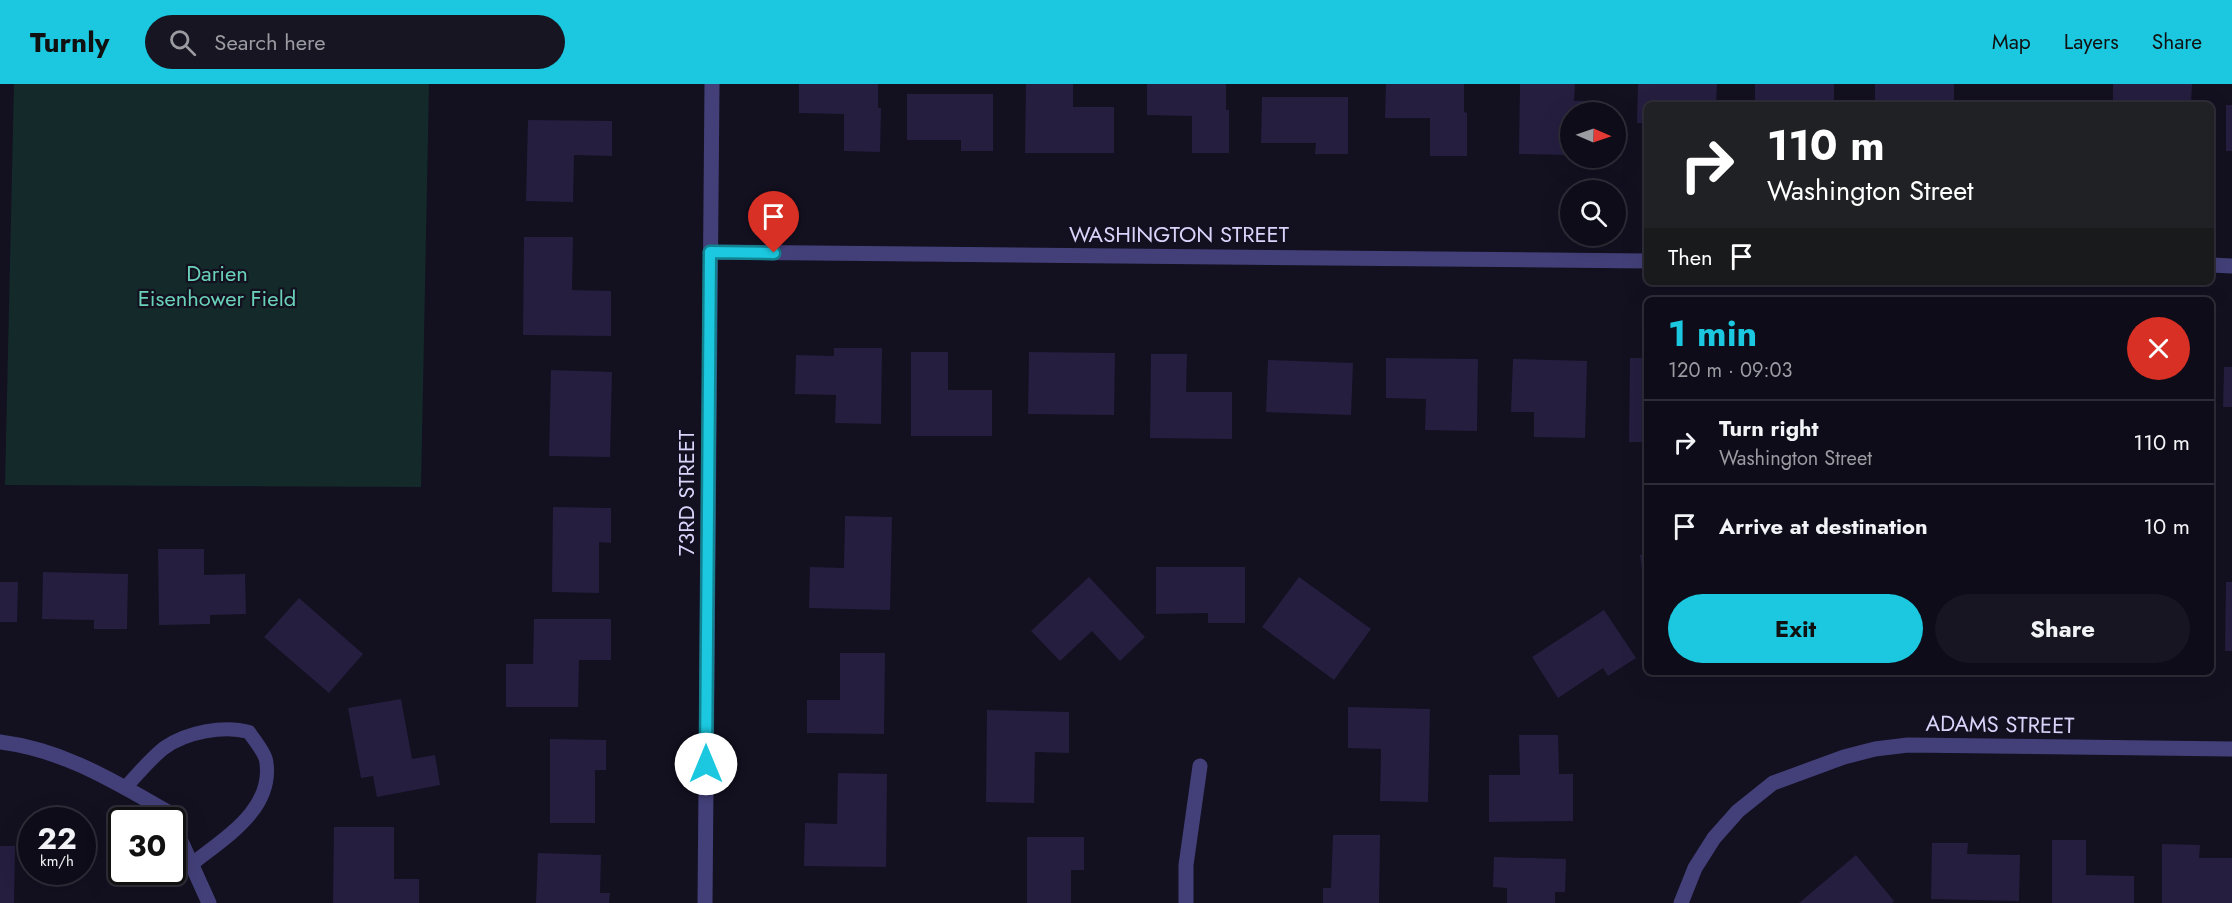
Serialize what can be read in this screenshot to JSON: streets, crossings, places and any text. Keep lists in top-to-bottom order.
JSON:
{
  "streets": {
    "street": ["WASHINGTON STREET", "73RD STREET", "ADAMS STREET"]
  },
  "crossings": [
    ["WASHINGTON STREET", "73RD STREET"]
  ],
  "parks": ["Darien Eisenhower Field"],
  "north": "right",
  "page": {
    "header": "Turnly",
    "search": "Search here",
    "nav": ["Map", "Layers", "Share"],
    "turn": ["110 m", "Washington Street"],
    "then": "Then",
    "heading": ["1 min", "120 m · 09:03"],
    "list": [
      {
        "name": "Turn right",
        "note": "Washington Street",
        "value": "110 m"
      },
      {
        "name": "Arrive at destination",
        "value": "10 m"
      }
    ],
    "buttons": ["Exit", "Share"],
    "speed": "22 km/h",
    "limit": "30"
  }
}
